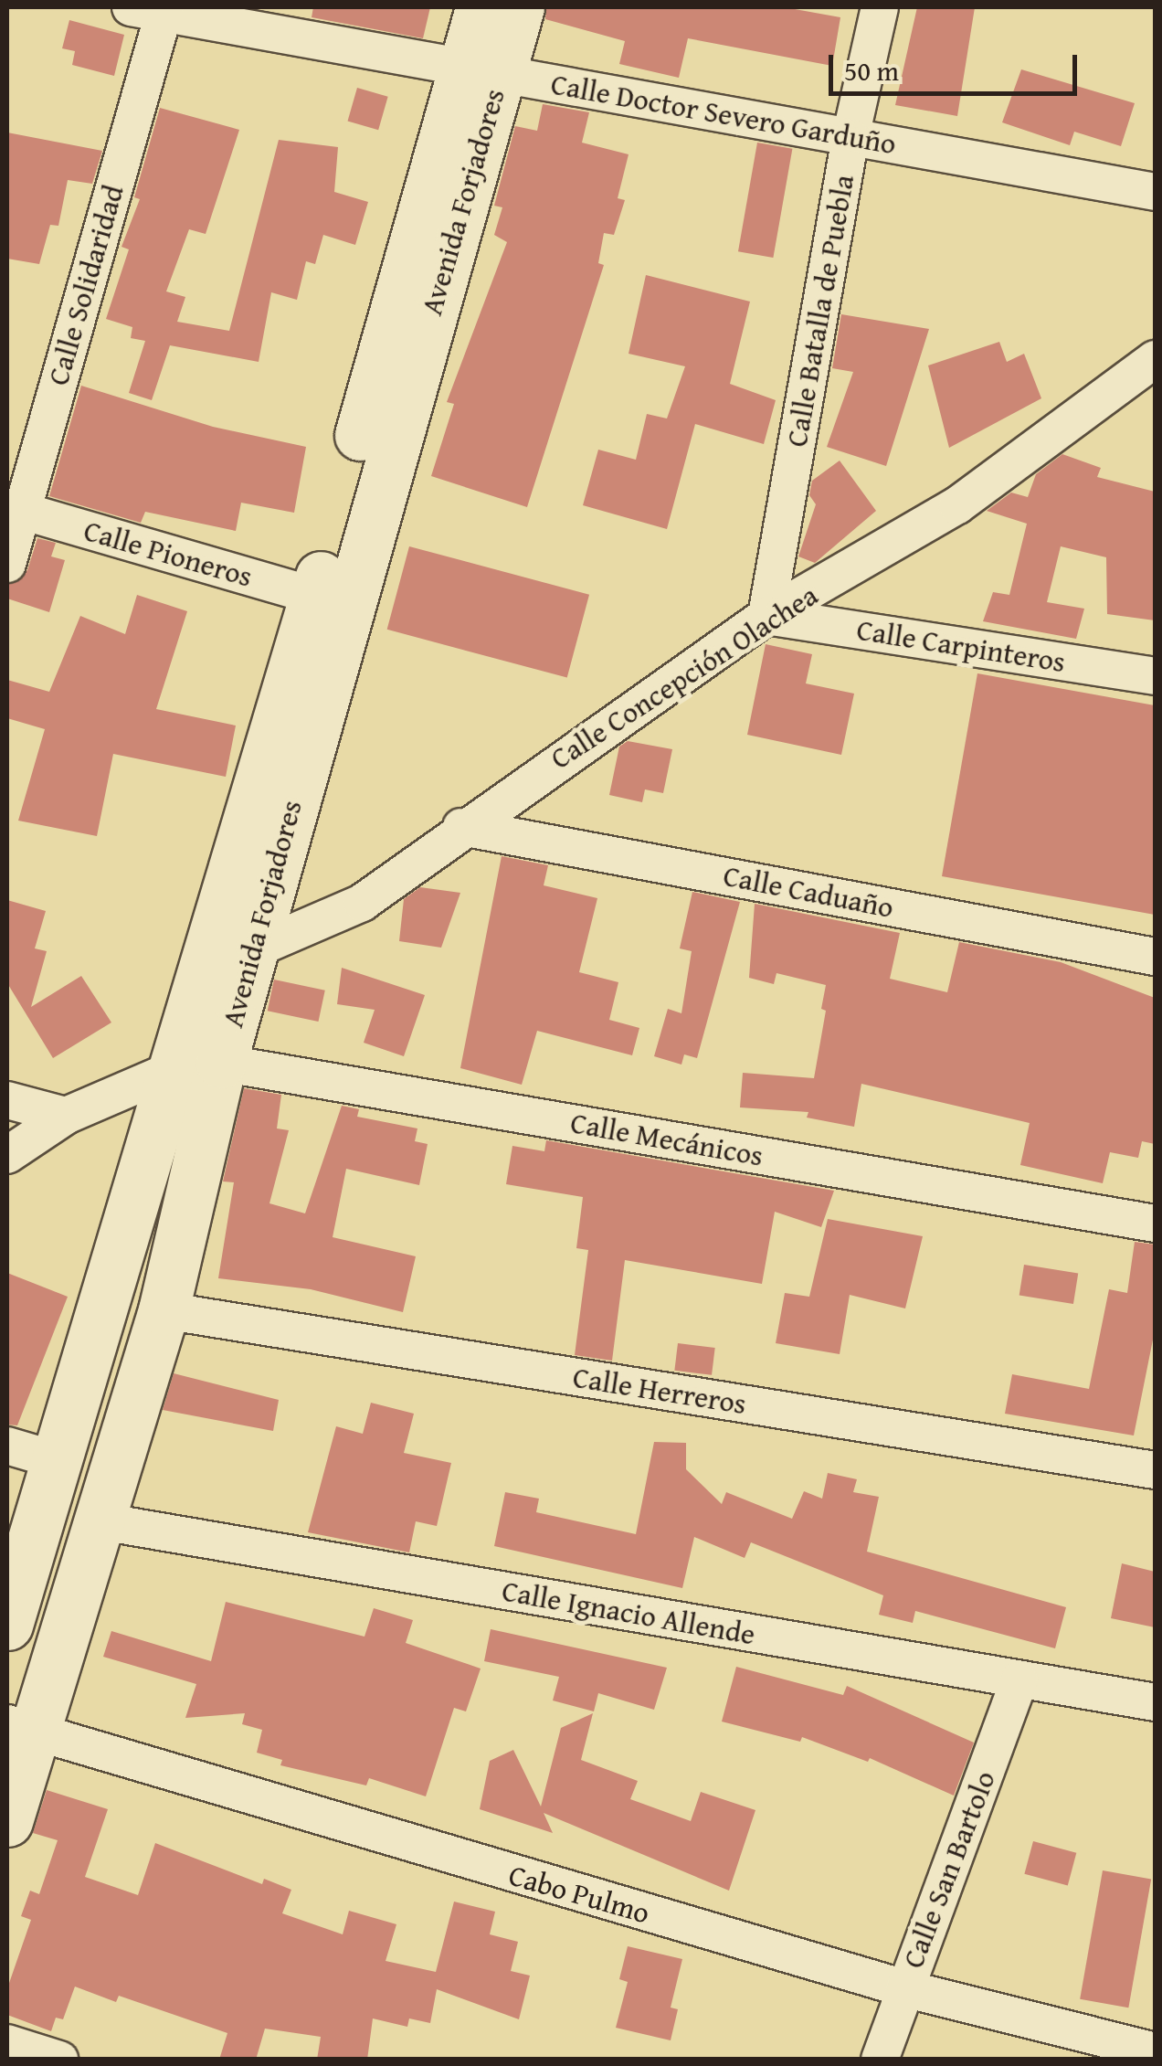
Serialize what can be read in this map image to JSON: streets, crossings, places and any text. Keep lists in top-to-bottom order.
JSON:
{
  "streets": {
    "main road": ["Avenida Forjadores"],
    "street": [
      "Calle Doctor Severo Garduño",
      "Calle Solidaridad",
      "Calle Batalla de Puebla",
      "Calle Pioneros",
      "Calle Carpinteros",
      "Calle Concepción Olachea",
      "Calle Caduaño",
      "Calle Mecánicos",
      "Calle Herreros",
      "Calle Ignacio Allende",
      "Calle San Bartolo",
      "Cabo Pulmo"
    ]
  },
  "crossings": [
    ["Calle Doctor Severo Garduño", "Avenida Forjadores"],
    ["Calle Doctor Severo Garduño", "Calle Solidaridad"],
    ["Calle Doctor Severo Garduño", "Calle Batalla de Puebla"],
    ["Avenida Forjadores", "Calle Pioneros"],
    ["Avenida Forjadores", "Calle Concepción Olachea"],
    ["Avenida Forjadores", "Calle Mecánicos"],
    ["Avenida Forjadores", "Calle Herreros"],
    ["Avenida Forjadores", "Calle Ignacio Allende"],
    ["Avenida Forjadores", "Cabo Pulmo"],
    ["Calle Solidaridad", "Calle Pioneros"],
    ["Calle Batalla de Puebla", "Calle Carpinteros"],
    ["Calle Batalla de Puebla", "Calle Concepción Olachea"],
    ["Calle Carpinteros", "Calle Concepción Olachea"],
    ["Calle Concepción Olachea", "Calle Caduaño"],
    ["Calle Ignacio Allende", "Calle San Bartolo"],
    ["Calle San Bartolo", "Cabo Pulmo"]
  ],
  "scale_bar": "50 m"
}
